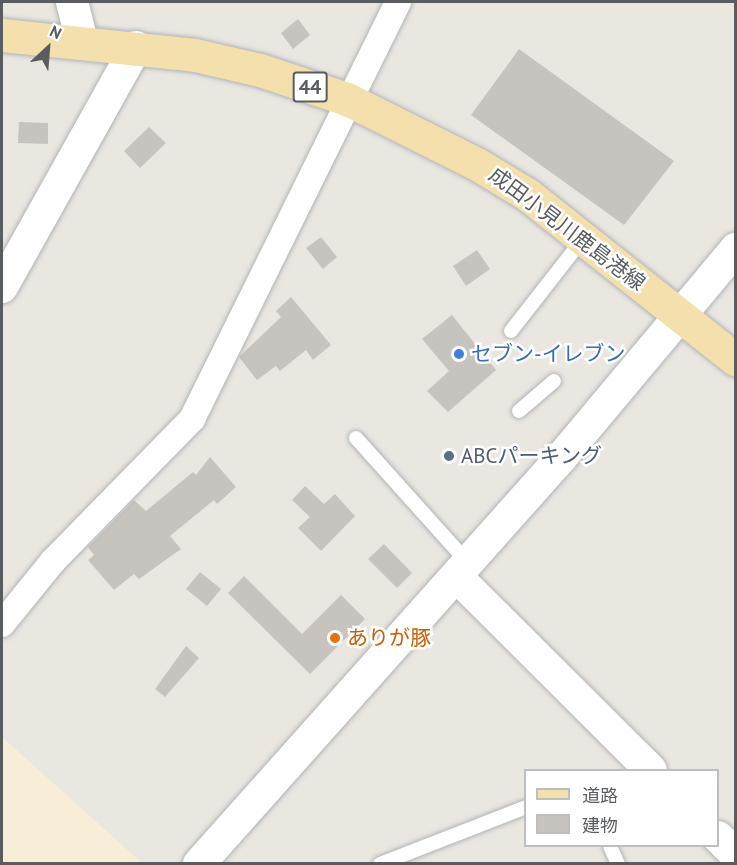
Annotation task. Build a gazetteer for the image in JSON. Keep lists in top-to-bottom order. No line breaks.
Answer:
{"streets":{"main road":["44","成田小見川鹿島港線"]},"places":["セブン-イレブン","ABCパーキング","ありが豚"],"legend":["道路","建物"],"north":"top right"}
